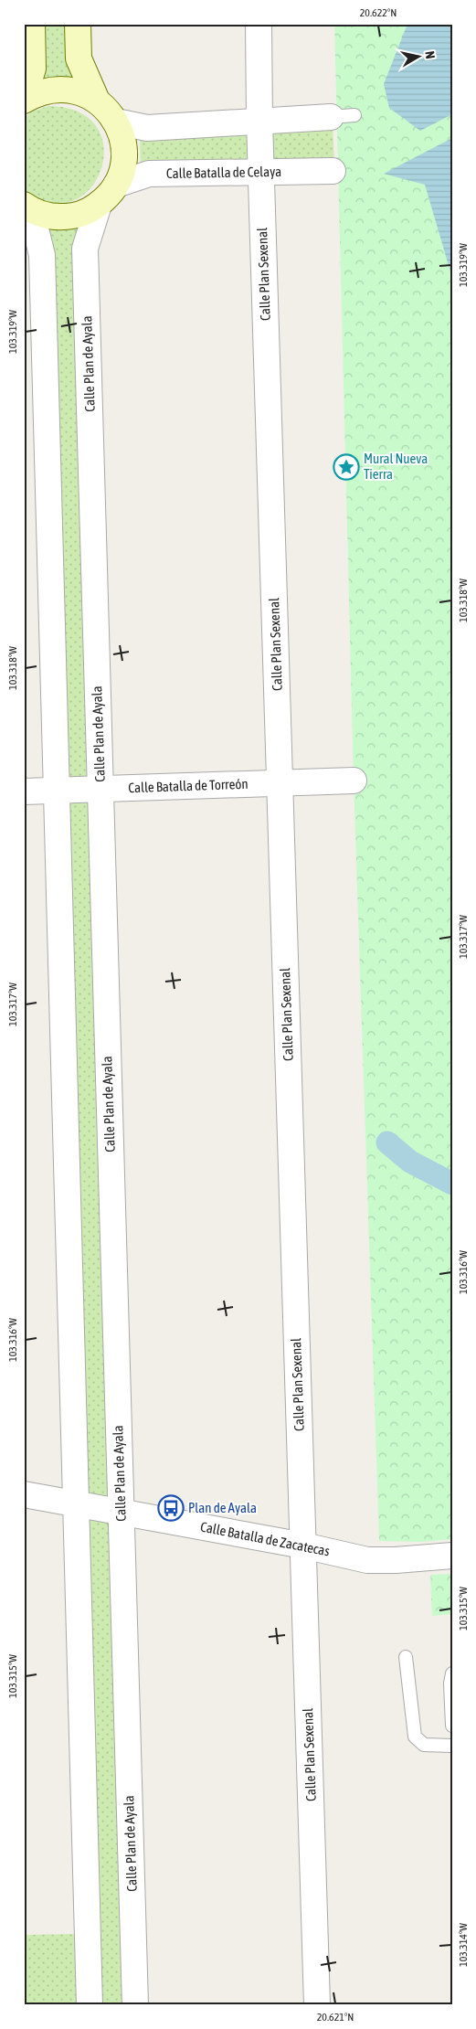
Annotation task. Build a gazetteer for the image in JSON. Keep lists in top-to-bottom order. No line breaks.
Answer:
{"streets":{"street":["Calle Batalla de Celaya","Calle Plan Sexenal","Calle Plan de Ayala","Calle Batalla de Torreón","Calle Batalla de Zacatecas"]},"crossings":[["Calle Batalla de Celaya","Calle Plan Sexenal"],["Calle Plan Sexenal","Calle Batalla de Torreón"],["Calle Plan Sexenal","Calle Batalla de Zacatecas"],["Calle Plan de Ayala","Calle Batalla de Torreón"],["Calle Plan de Ayala","Calle Batalla de Zacatecas"]],"places":{"place":["Mural Nueva Tierra"],"bus stop":["Plan de Ayala"]},"north":"right","coordinates":["20.622°N","103.319°W","103.318°W","103.317°W","103.316°W","103.315°W","103.314°W","20.621°N"]}
